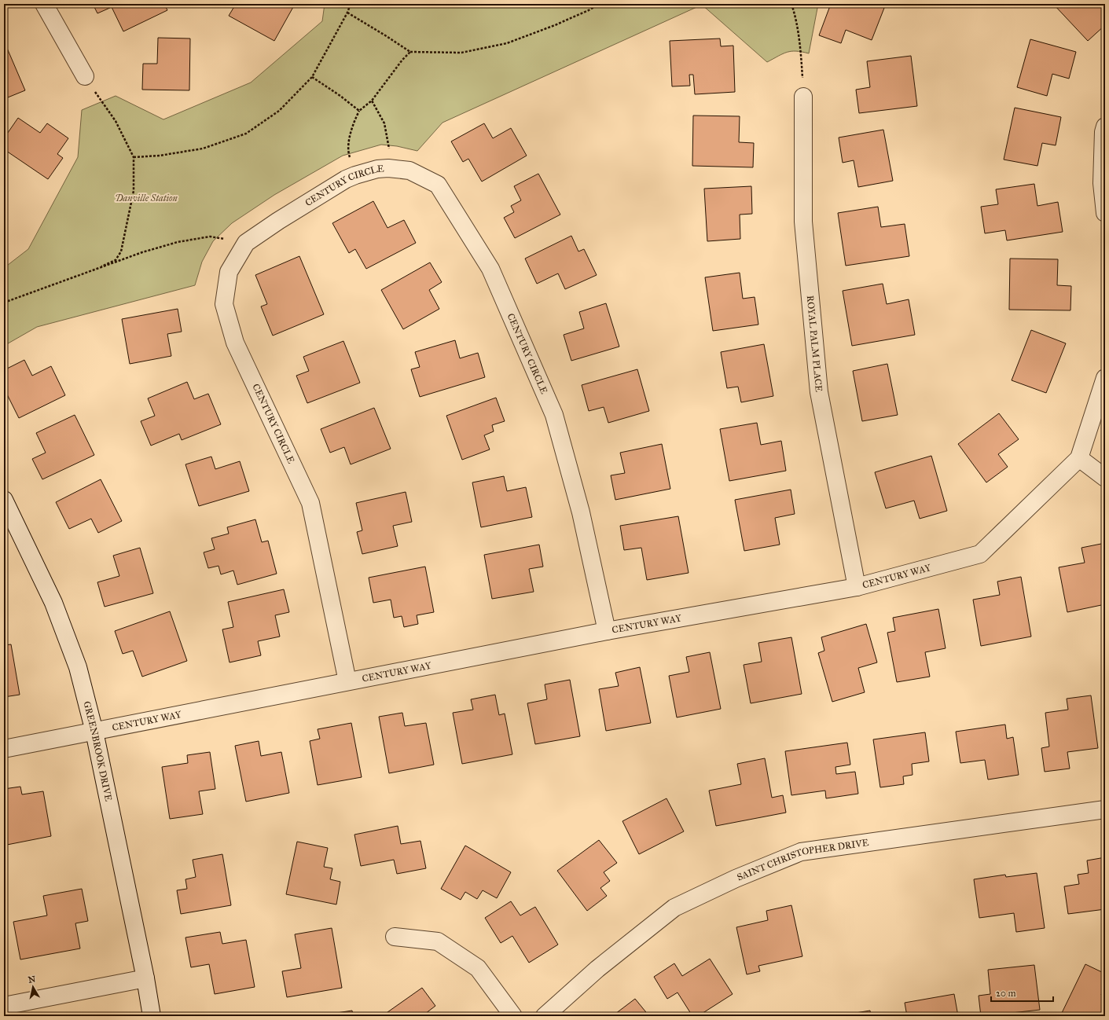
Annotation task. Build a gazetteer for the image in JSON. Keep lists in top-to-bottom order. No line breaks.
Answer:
{"streets":{"street":["CENTURY CIRCLE","ROYAL PALM PLACE","CENTURY WAY","GREENBROOK DRIVE","SAINT CHRISTOPHER DRIVE"]},"crossings":[["CENTURY CIRCLE","CENTURY WAY"],["ROYAL PALM PLACE","CENTURY WAY"],["CENTURY WAY","GREENBROOK DRIVE"]],"parks":["Danville Station"],"scale_bar":"20 m","north":"top"}
